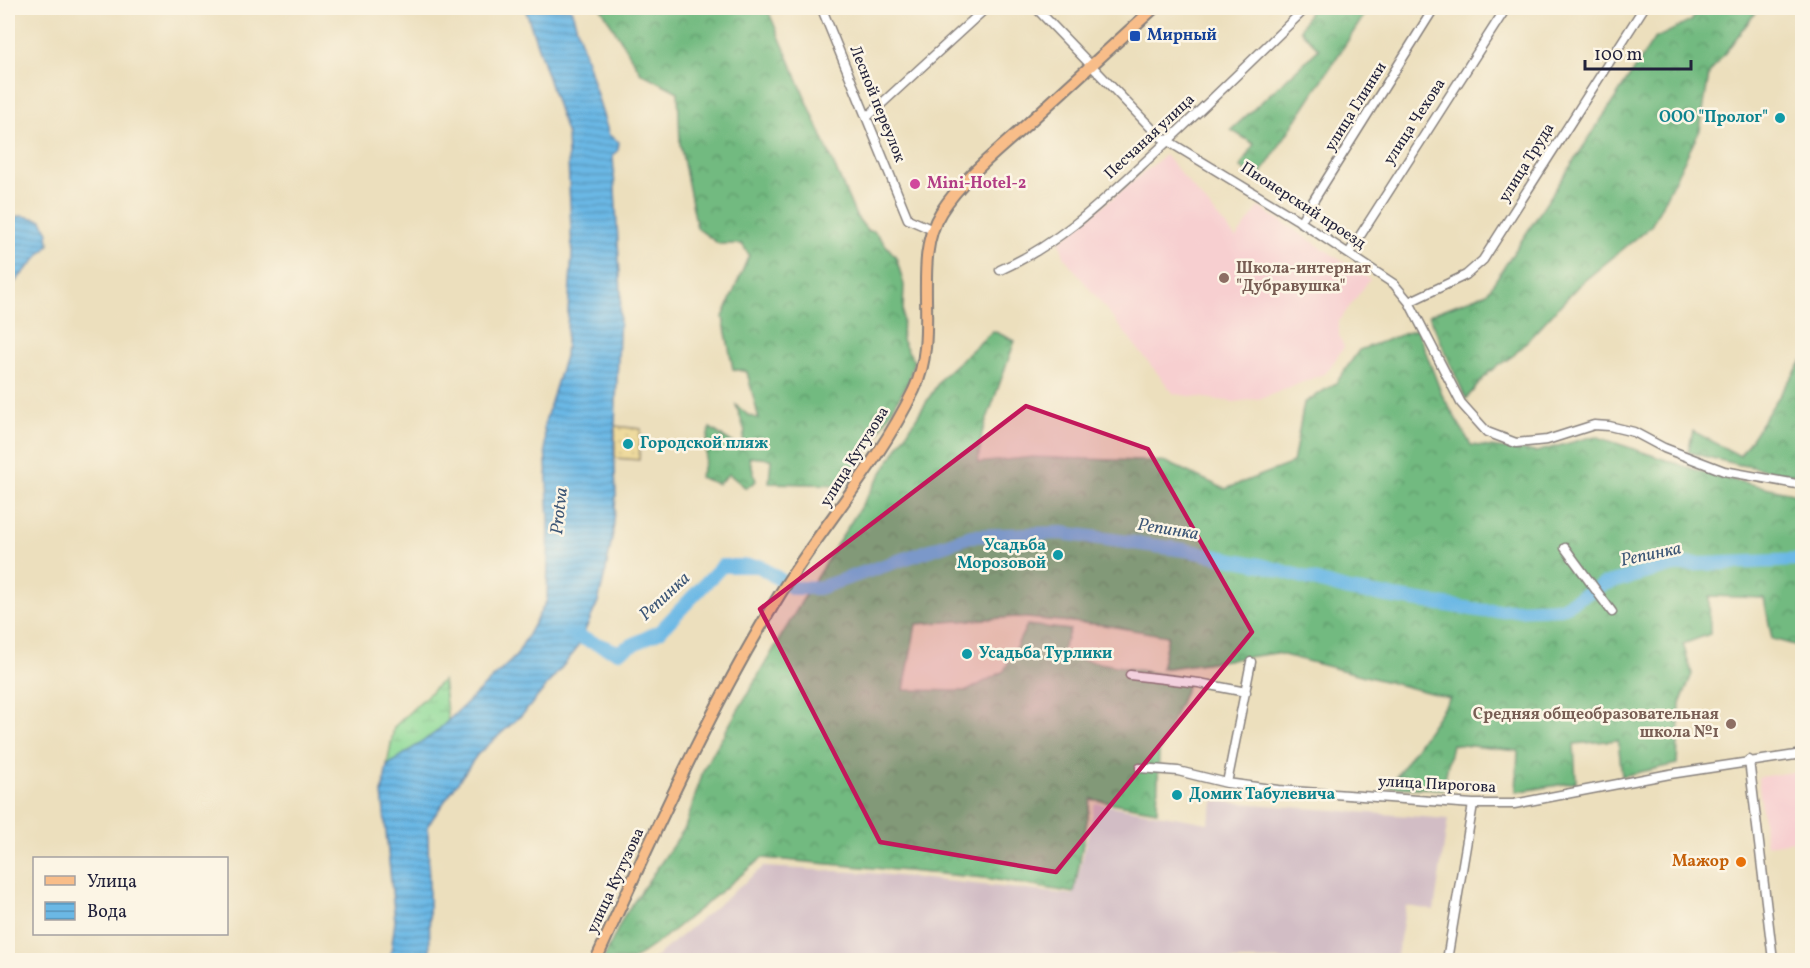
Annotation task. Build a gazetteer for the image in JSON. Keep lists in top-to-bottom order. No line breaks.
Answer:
{"streets":{"main road":["улица Кутузова"],"street":["Лесной переулок","улица Глинки","улица Чехова","Песчаная улица","улица Труда","Пионерский проезд","улица Пирогова"]},"crossings":[["Лесной переулок","улица Кутузова"],["улица Глинки","Пионерский проезд"],["улица Чехова","Пионерский проезд"],["Песчаная улица","Пионерский проезд"],["улица Труда","Пионерский проезд"],["Пионерский проезд","улица Кутузова"]],"water":["Protva","Репинка"],"places":{"transit":["Мирный"],"other":["ООО \"Пролог\"","Mini-Hotel-2","Школа-интернат \"Дубравушка\"","Городской пляж","Усадьба Морозовой","Усадьба Турлики","Средняя общеобразовательная школа №1","Домик Табулевича","Мажор"]},"legend":["Улица","Вода"],"scale_bar":"100 m"}
